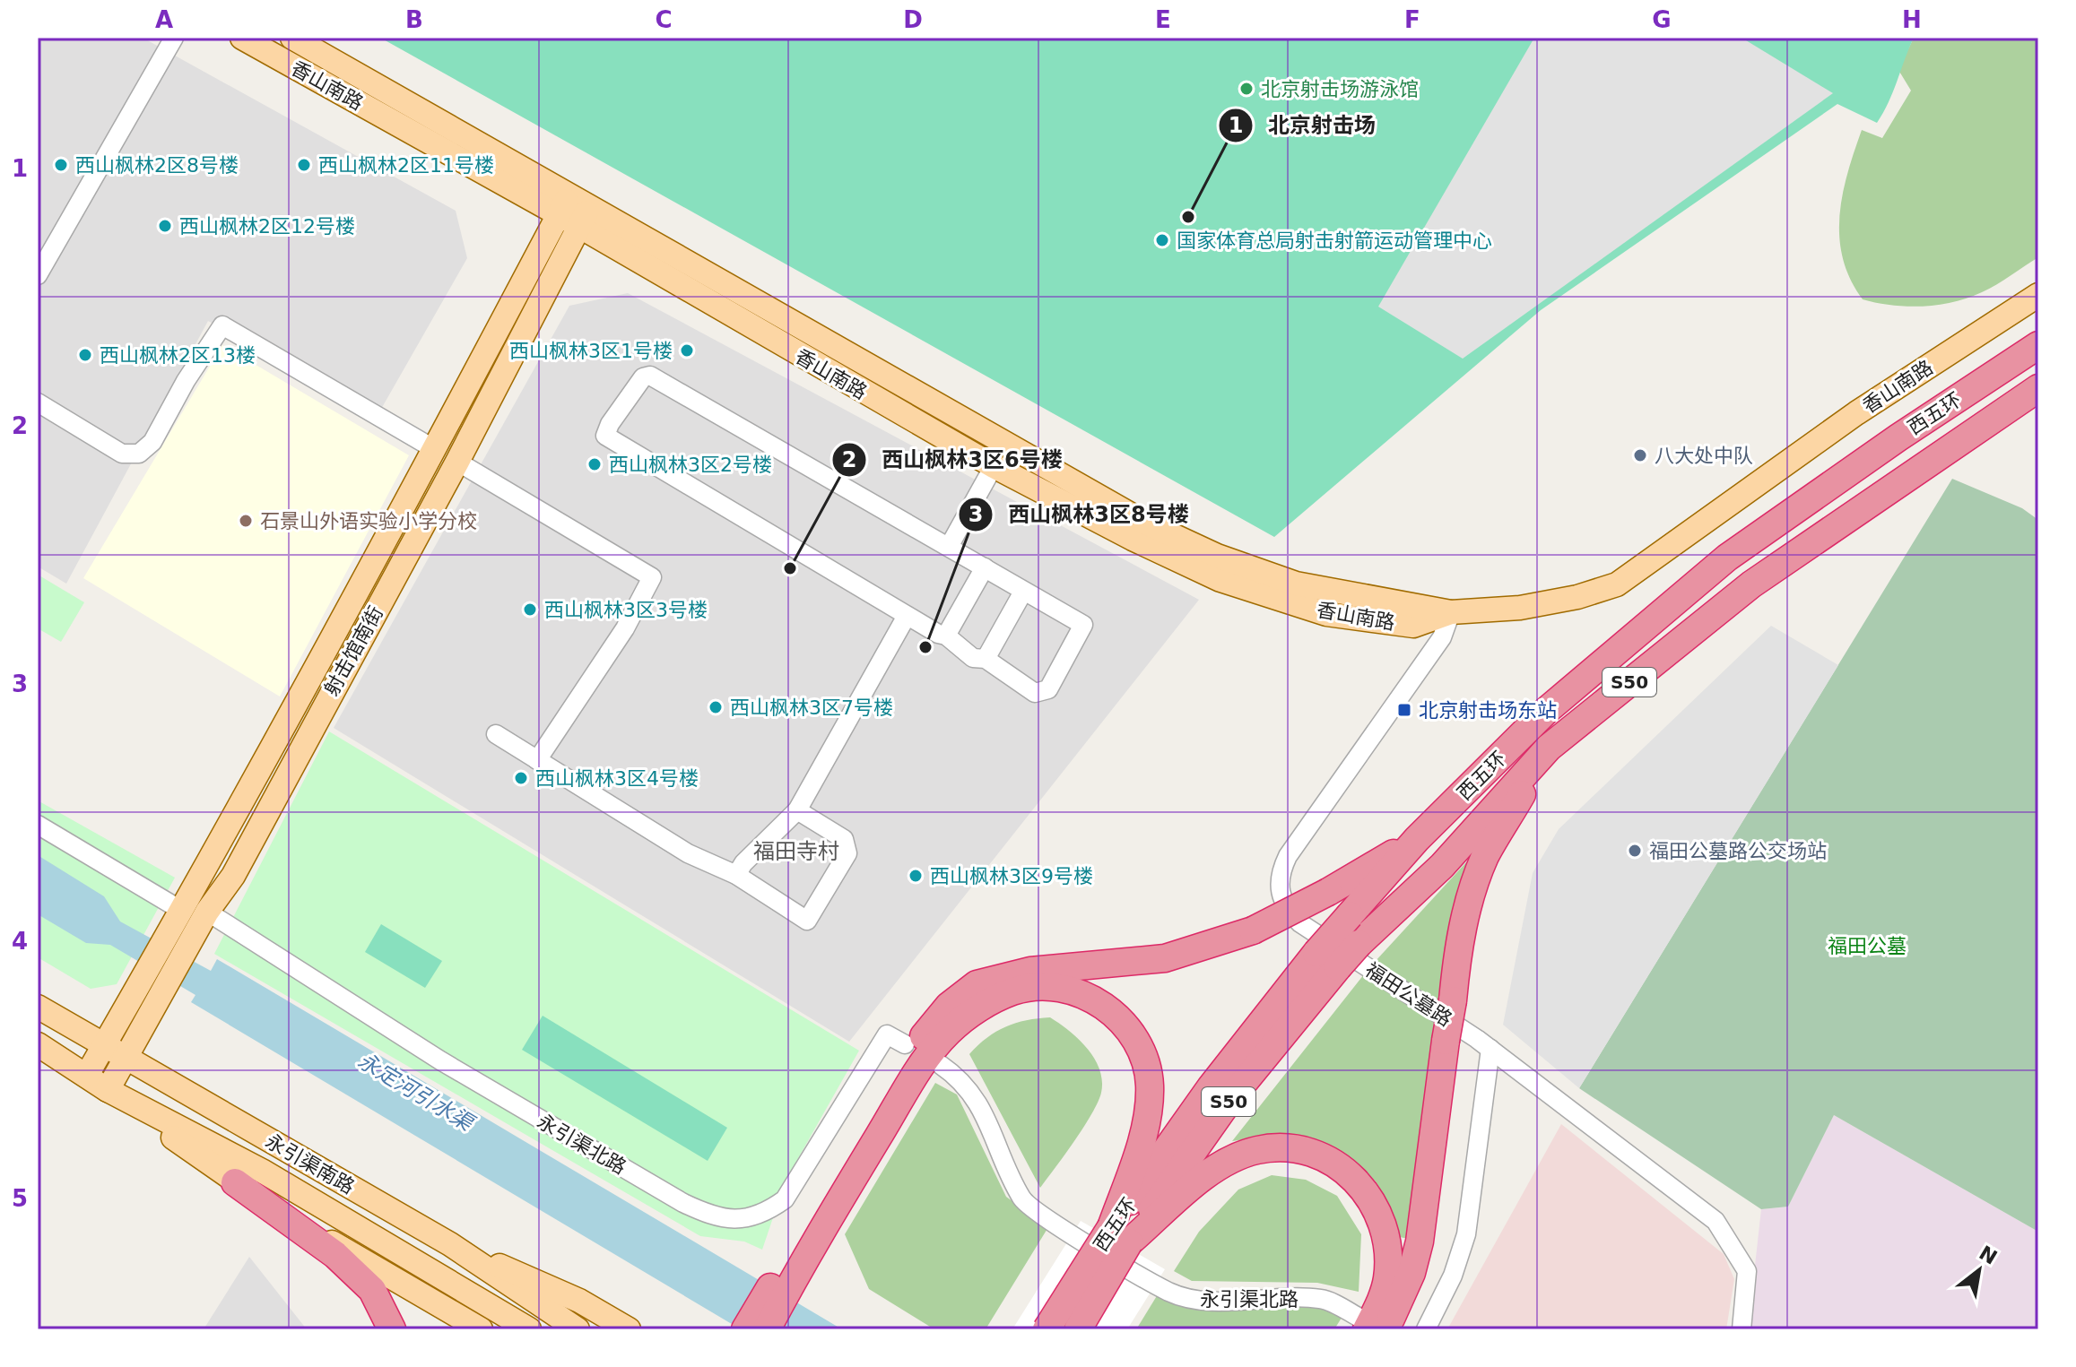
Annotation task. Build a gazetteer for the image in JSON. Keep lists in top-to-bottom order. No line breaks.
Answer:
{"streets":{"highway":["西五环","S50"],"main road":["香山南路","射击馆南街","永引渠南路"],"street":["福田公墓路","永引渠北路"]},"crossings":[["香山南路","射击馆南街"],["香山南路","福田公墓路"],["射击馆南街","永引渠北路"],["射击馆南街","永引渠南路"]],"districts":["福田寺村"],"water":["永定河引水渠"],"parks":["福田公墓"],"places":{"other":["北京射击场游泳馆","西山枫林2区8号楼","西山枫林2区11号楼","北京射击场","西山枫林2区12号楼","国家体育总局射击射箭运动管理中心","西山枫林3区1号楼","西山枫林2区13楼","八大处中队","西山枫林3区2号楼","石景山外语实验小学分校","西山枫林3区6号楼","西山枫林3区3号楼","西山枫林3区8号楼","西山枫林3区7号楼","西山枫林3区4号楼","福田公墓路公交场站","西山枫林3区9号楼"],"transit":["北京射击场东站"]},"north":"top right","grid":{"columns":["A","B","C","D","E","F","G","H"],"rows":["1","2","3","4","5"]}}
